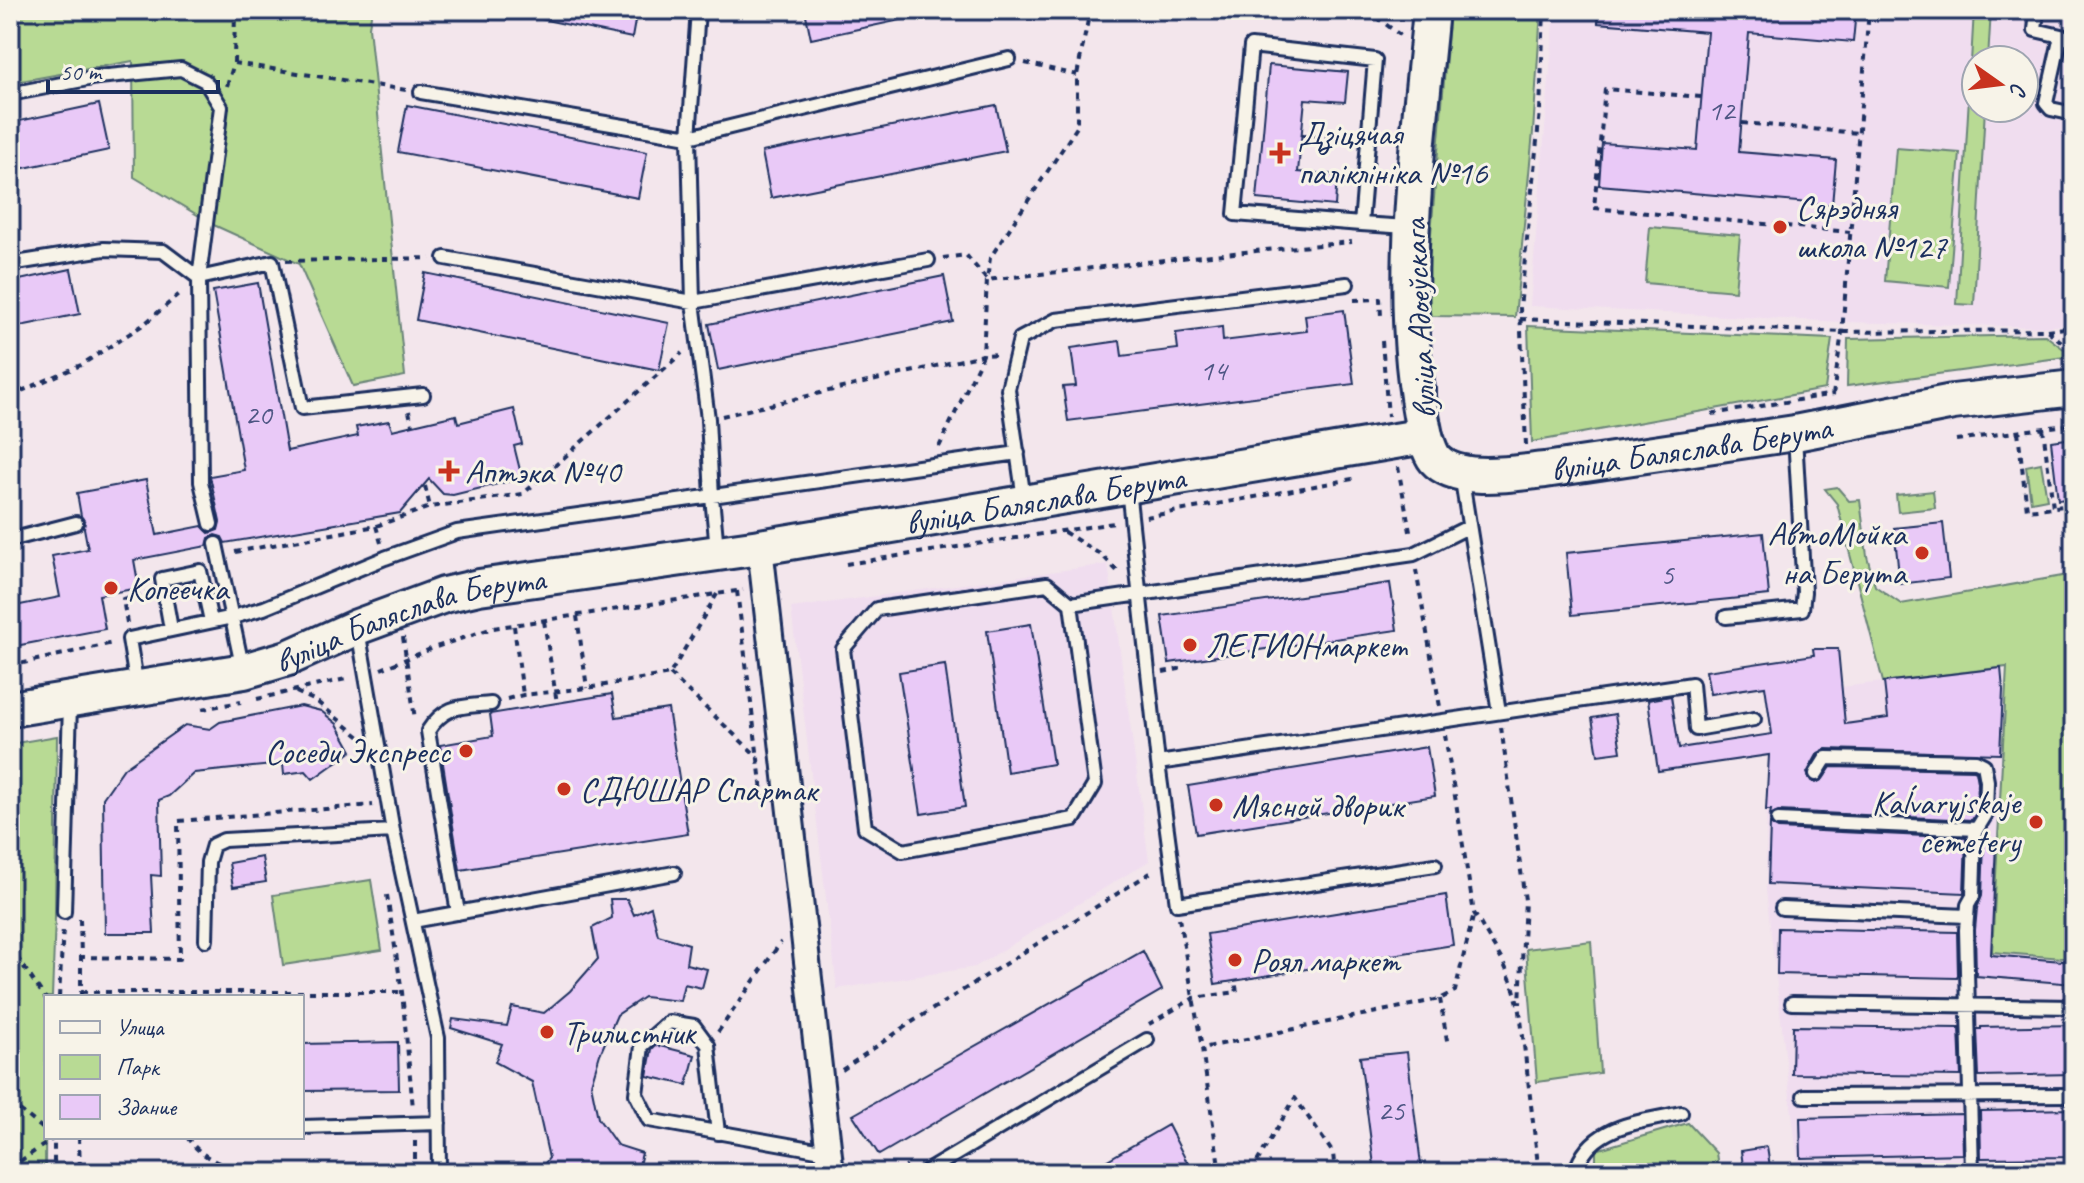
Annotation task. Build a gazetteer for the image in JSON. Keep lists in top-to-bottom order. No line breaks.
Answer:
{"streets":{"street":["вуліца Адоеўскага","вуліца Баляслава Берута"]},"crossings":[["вуліца Адоеўскага","вуліца Баляслава Берута"]],"places":{"health":["Дзіцячая паліклініка №16","Аптэка №40"],"other":["Сярэдняя школа №127","АвтоМойка на Берута","Копеечка","ЛЕГИОНмаркет","Соседи Экспресс","СДЮШАР Спартак","Мясной дворик","Kaĺvaryjskaje cemetery","Роял маркет","Трилистник"]},"house_numbers":["12","14","20","5","25"],"legend":["Улица","Парк","Здание"],"scale_bar":"50 m","north":"right"}
